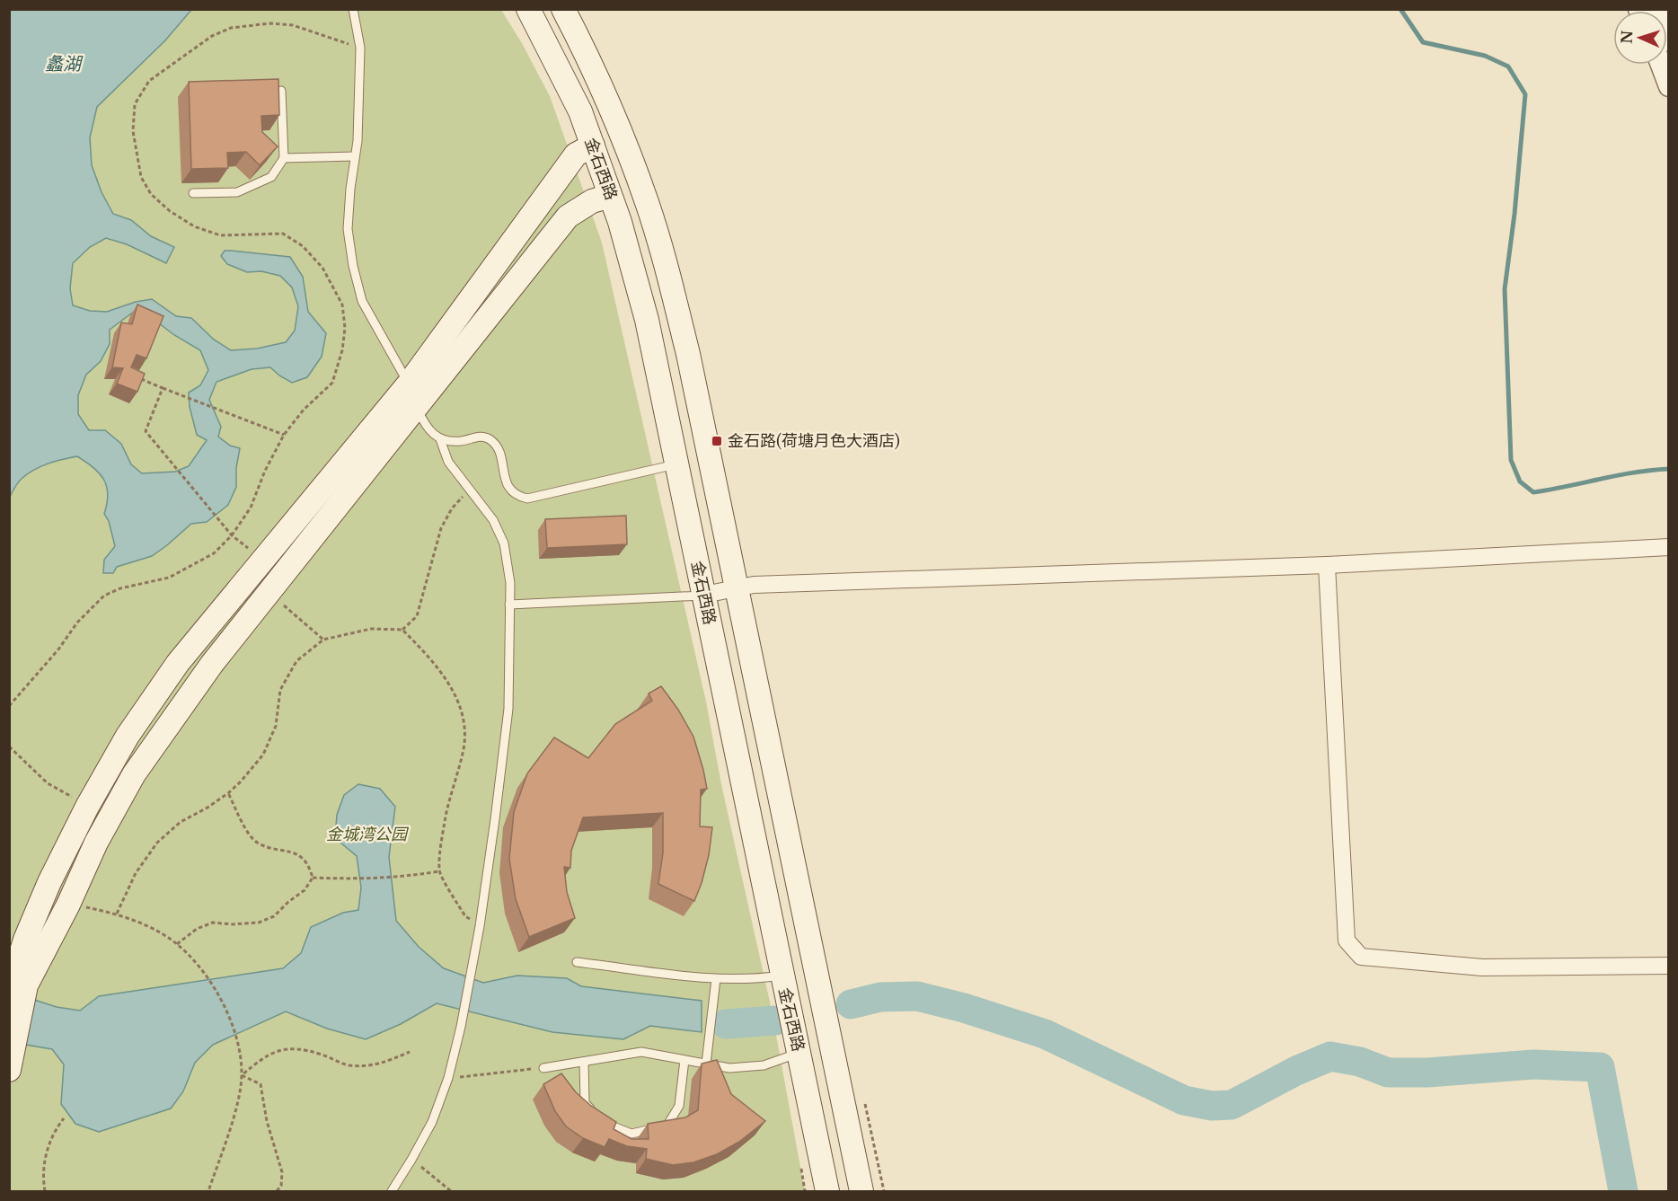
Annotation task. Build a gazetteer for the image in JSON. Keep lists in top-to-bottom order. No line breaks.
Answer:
{"streets":{"main road":["金石西路"]},"water":["蠡湖"],"parks":["金城湾公园"],"places":{"transit":["金石路(荷塘月色大酒店)"]},"north":"left"}
